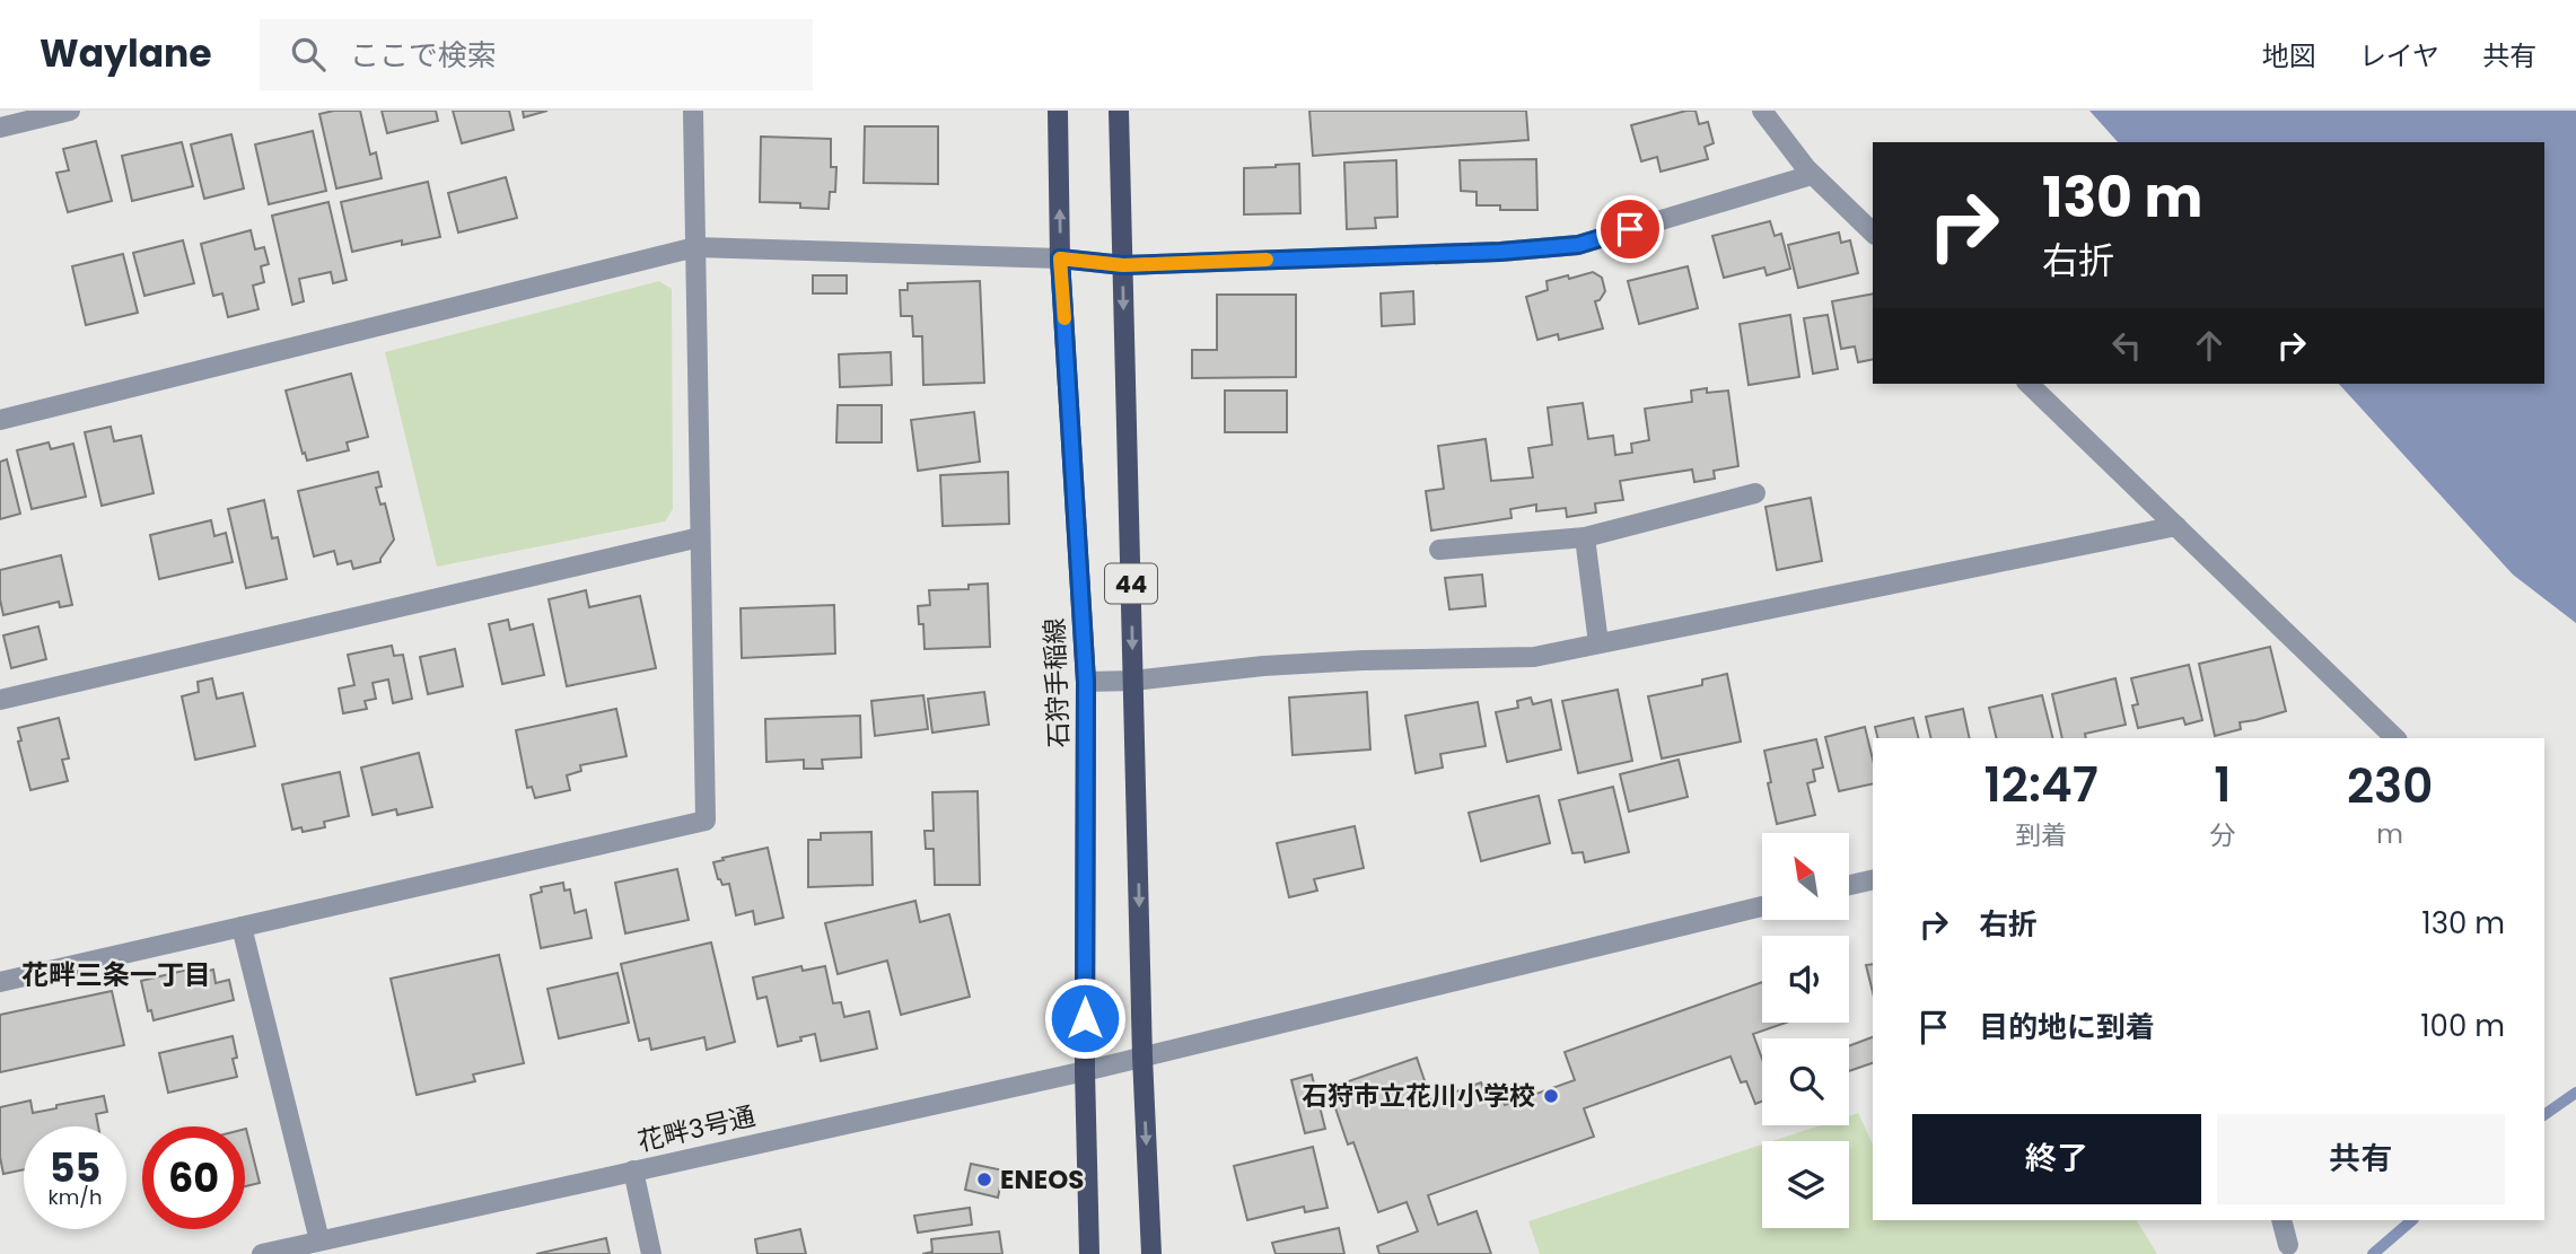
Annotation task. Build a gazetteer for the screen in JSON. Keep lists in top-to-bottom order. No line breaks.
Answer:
{"streets":{"main road":["44","石狩手稲線"],"street":["花畔3号通"]},"crossings":[["44","花畔3号通"],["石狩手稲線","花畔3号通"]],"districts":["花畔三条一丁目"],"places":["石狩市立花川小学校","ENEOS"],"north":"top left","page":{"header":"Waylane","search":"ここで検索","nav":["地図","レイヤ","共有"],"turn":["130 m","右折"],"eta":["12:47","到着","1","分","230","m"],"list":[{"name":"右折","value":"130 m"},{"name":"目的地に到着","value":"100 m"}],"buttons":["終了","共有"],"speed":"55 km/h","limit":"60"}}
